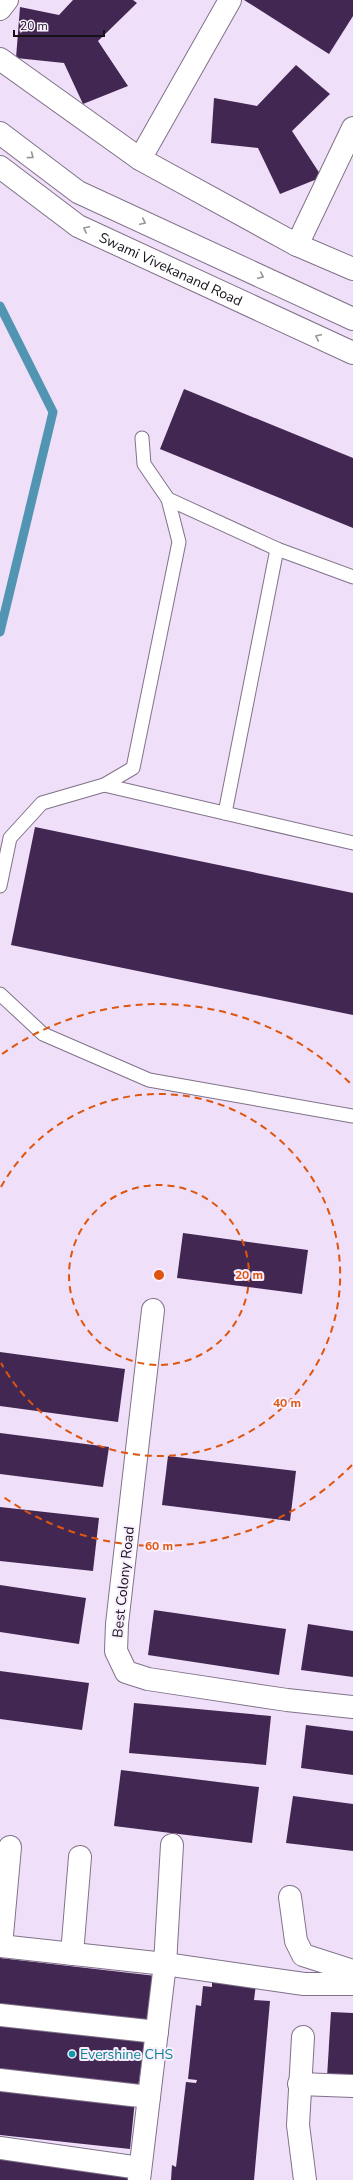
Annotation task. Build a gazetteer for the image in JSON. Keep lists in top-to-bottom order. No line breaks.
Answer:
{"streets":{"street":["Swami Vivekanand Road","Best Colony Road"]},"places":["Evershine CHS"],"scale_bar":"20 m","rings":["20 m","40 m","60 m"]}
